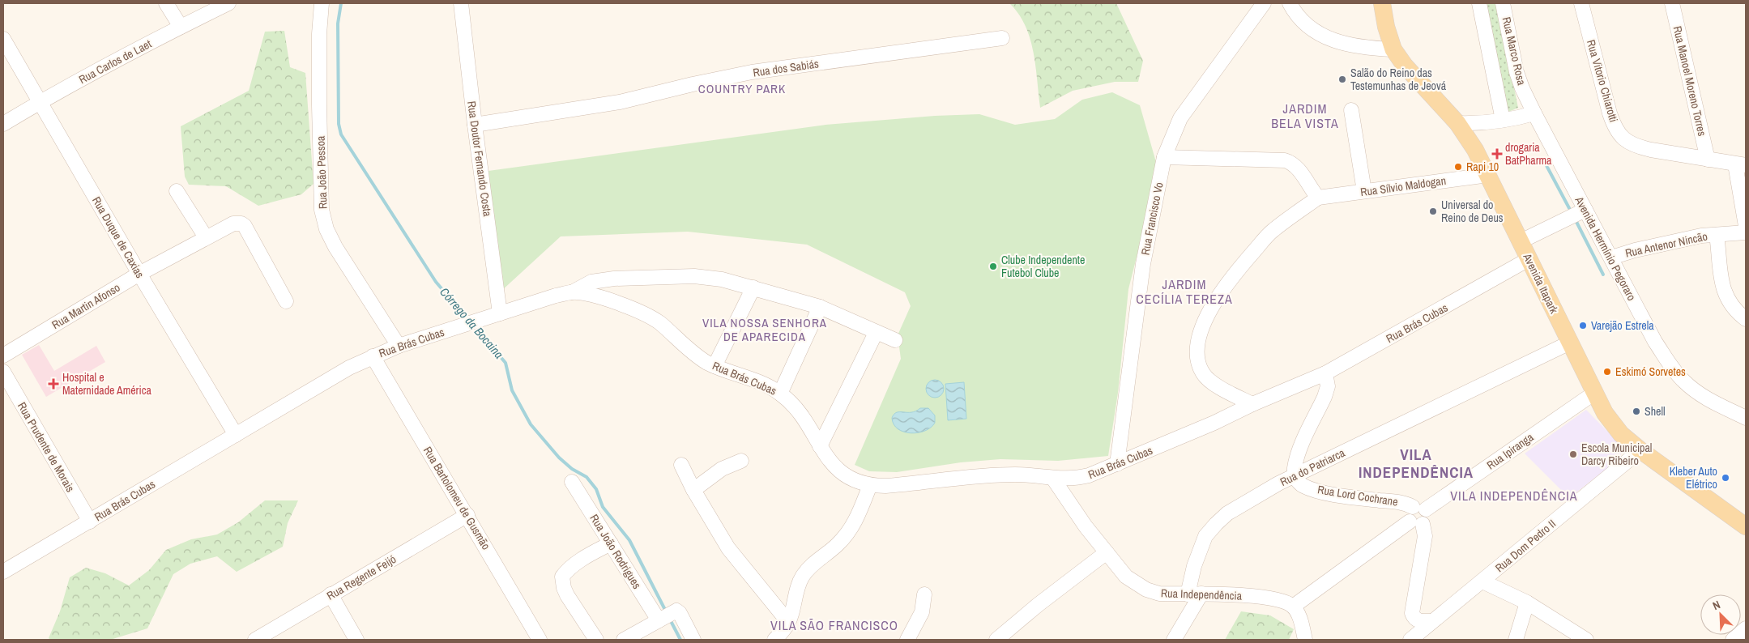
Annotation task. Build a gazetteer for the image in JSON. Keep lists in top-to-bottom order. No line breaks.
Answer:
{"streets":{"main road":["Avenida Itapark"],"street":["Rua Marco Rosa","Rua Carlos de Laet","Rua dos Sabiás","Rua Vitorio Chiarotti","Rua Manoel Moreno Torres","Rua Doutor Fernando Costa","Rua João Pessoa","Rua Sílvio Maldogan","Rua Francisco Vo","Rua Duque de Caxias","Rua Antenor Nincão","Avenida Hermínio Pegoraro","Rua Martin Afonso","Rua Brás Cubas","Rua Prudente de Morais","Rua Ipiranga","Rua do Patriarca","Rua Lord Cochrane","Rua Bartolomeu de Gusmão","Rua Dom Pedro II","Rua João Rodrigues","Rua Regente Feijó","Rua Independência"]},"crossings":[["Rua Marco Rosa","Avenida Hermínio Pegoraro"],["Rua Carlos de Laet","Rua Duque de Caxias"],["Rua dos Sabiás","Rua Doutor Fernando Costa"],["Rua Vitorio Chiarotti","Rua Manoel Moreno Torres"],["Rua Doutor Fernando Costa","Rua Brás Cubas"],["Rua João Pessoa","Rua Brás Cubas"],["Rua Sílvio Maldogan","Avenida Itapark"],["Rua Francisco Vo","Rua Brás Cubas"],["Rua Duque de Caxias","Rua Martin Afonso"],["Rua Duque de Caxias","Rua Brás Cubas"],["Rua Antenor Nincão","Avenida Hermínio Pegoraro"],["Avenida Itapark","Rua Brás Cubas"],["Avenida Itapark","Rua Ipiranga"],["Avenida Itapark","Rua do Patriarca"],["Avenida Itapark","Rua Dom Pedro II"],["Rua Brás Cubas","Rua Prudente de Morais"],["Rua Brás Cubas","Rua Bartolomeu de Gusmão"],["Rua Brás Cubas","Rua Independência"],["Rua Ipiranga","Rua Lord Cochrane"],["Rua do Patriarca","Rua Lord Cochrane"],["Rua do Patriarca","Rua Independência"],["Rua Bartolomeu de Gusmão","Rua Regente Feijó"]],"districts":["COUNTRY PARK","JARDIM BELA VISTA","JARDIM CECÍLIA TEREZA","VILA NOSSA SENHORA DE APARECIDA","VILA INDEPENDÊNCIA","VILA INDEPENDÊNCIA","VILA SÃO FRANCISCO"],"water":["Córrego da Bocaina"],"places":{"other":["Salão do Reino das Testemunhas de Jeová","Rapi 10","Universal do Reino de Deus","Clube Independente Futebol Clube","Varejão Estrela","Eskimó Sorvetes","Shell","Escola Municipal Darcy Ribeiro","Kleber Auto Elétrico"],"health":["drogaria BatPharma","Hospital e Maternidade América"]},"north":"top left"}
